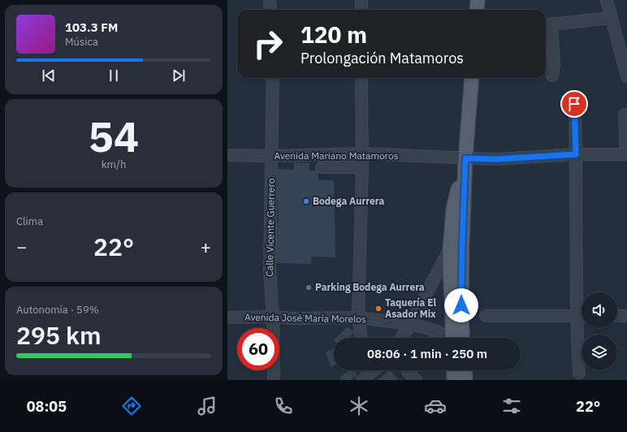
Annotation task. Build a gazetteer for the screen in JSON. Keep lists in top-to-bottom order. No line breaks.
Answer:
{"streets":{"street":["Avenida Mariano Matamoros","Calle Vicente Guerrero","Avenida José María Morelos"]},"crossings":[["Avenida Mariano Matamoros","Calle Vicente Guerrero"],["Calle Vicente Guerrero","Avenida José María Morelos"]],"places":["Bodega Aurrera","Parking Bodega Aurrera","Taquería El Asador Mix"],"page":{"turn":["120 m","Prolongación Matamoros"],"song":["103.3 FM","Música"],"tile":[["54","km/h"],"Clima",["Autonomía · 59%","295 km"]],"heat":["−","22°","+"],"limit":"60","trip":"08:06 · 1 min · 250 m","tabs":["08:05","22°"]}}
